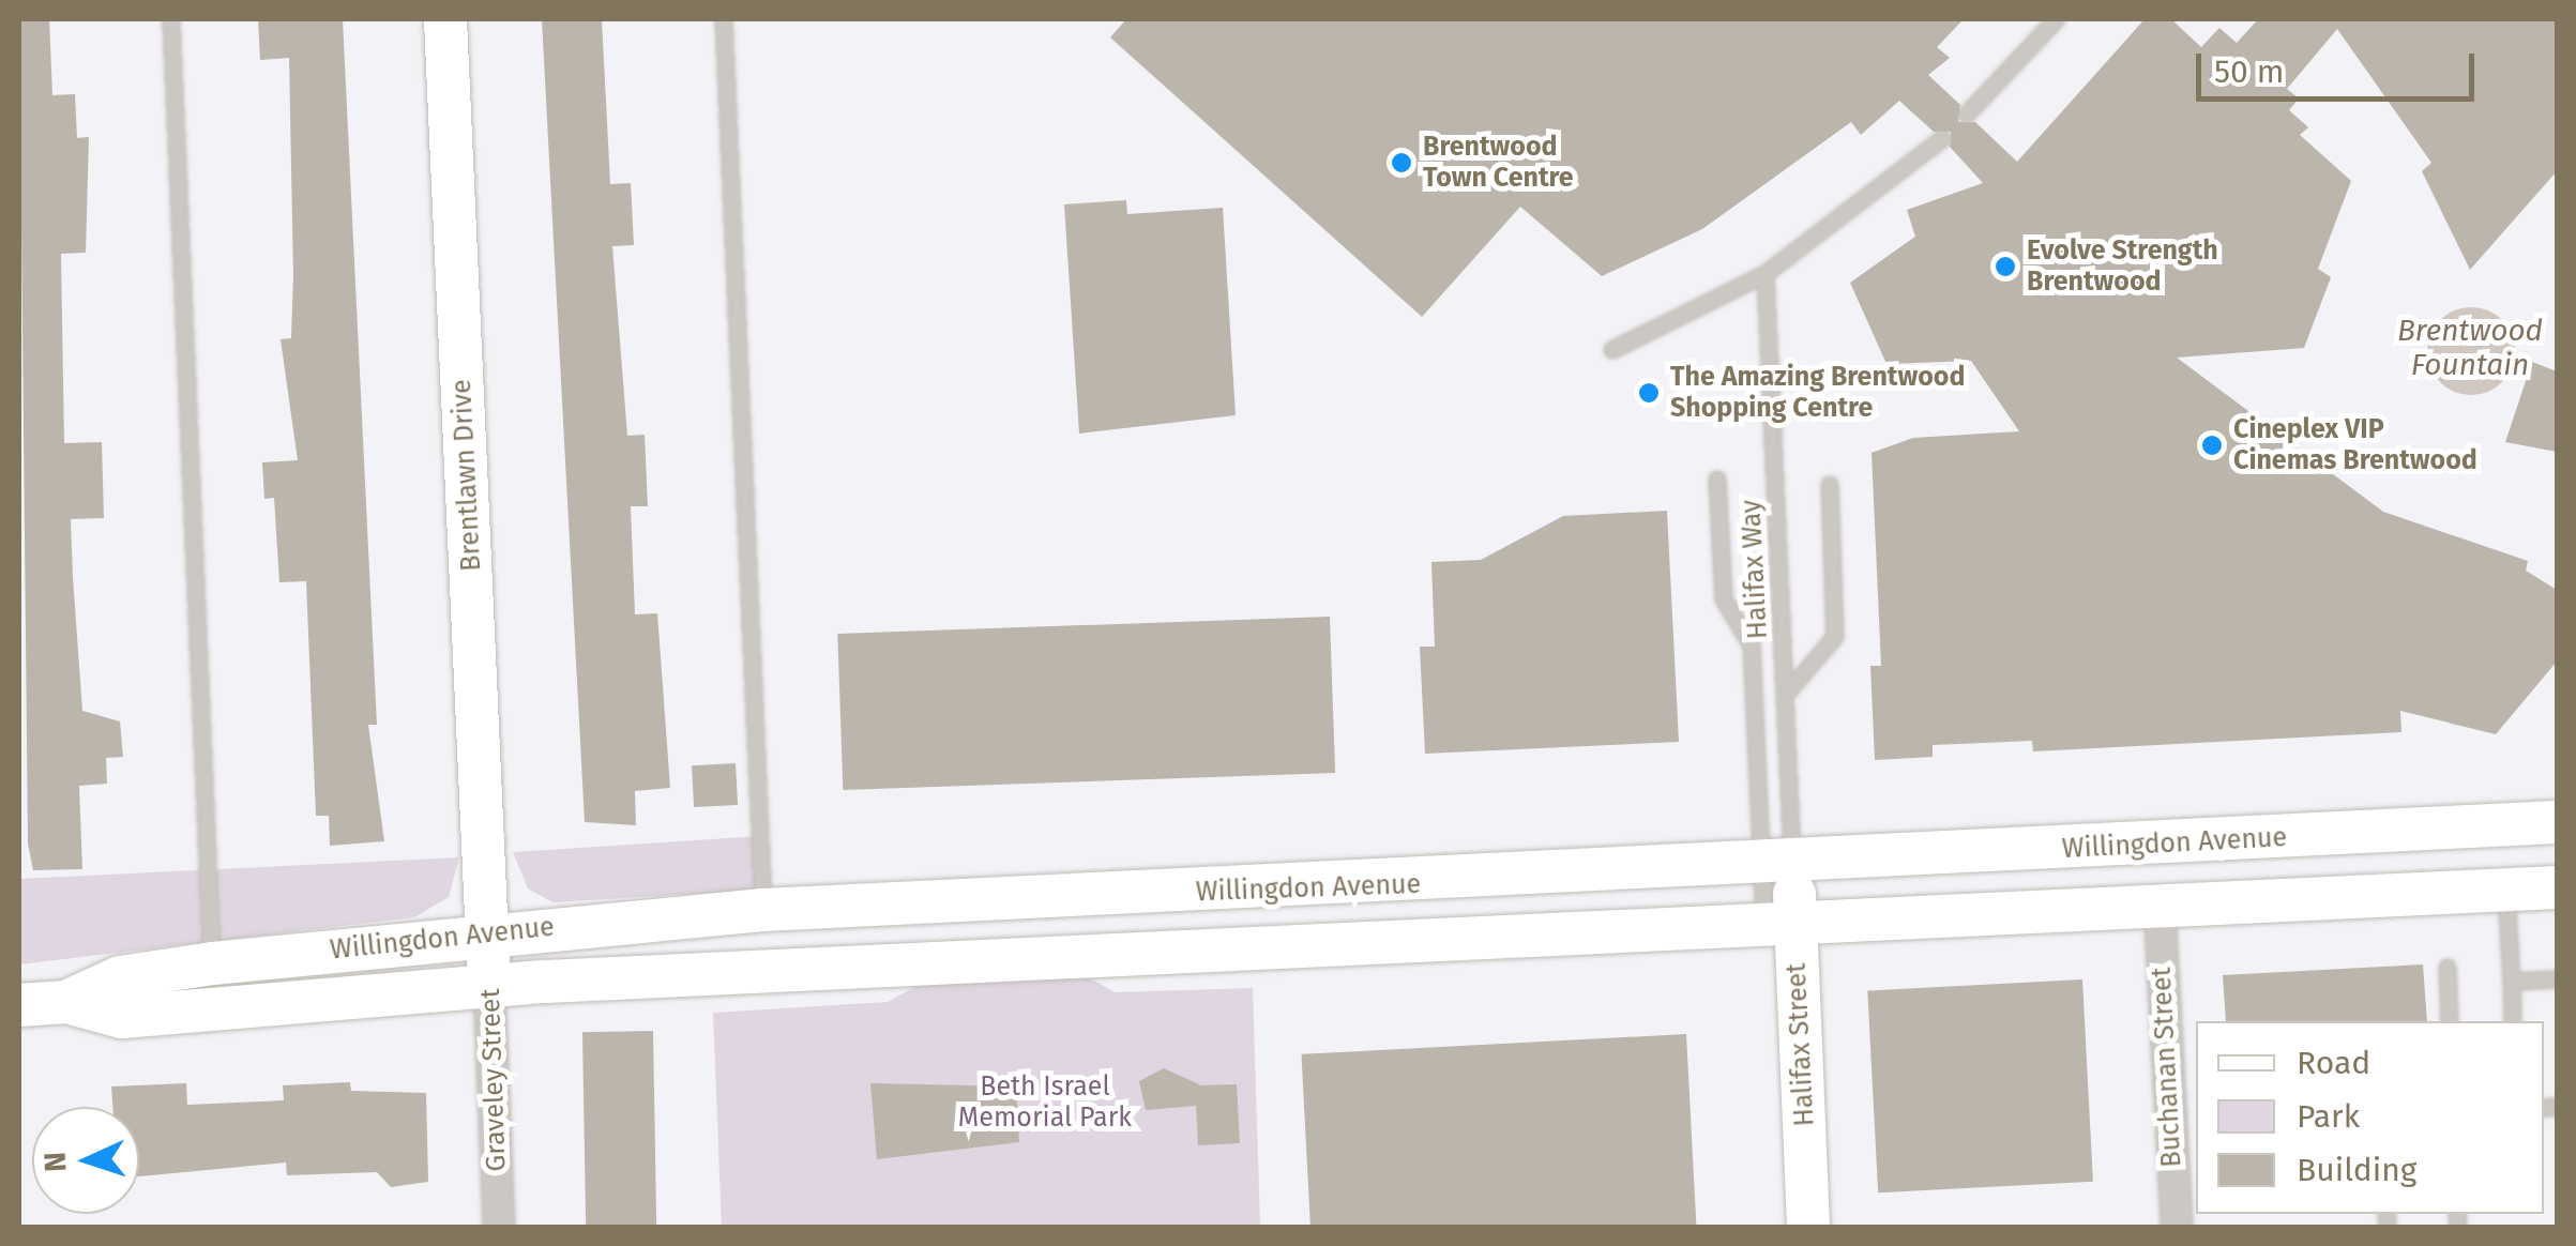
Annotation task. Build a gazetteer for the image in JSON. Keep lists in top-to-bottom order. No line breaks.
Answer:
{"streets":{"main road":["Brentlawn Drive","Willingdon Avenue","Halifax Street","Graveley Street"],"street":["Buchanan Street"],"lane":["Halifax Way"]},"crossings":[["Brentlawn Drive","Willingdon Avenue"],["Brentlawn Drive","Graveley Street"],["Halifax Way","Willingdon Avenue"],["Halifax Way","Halifax Street"],["Willingdon Avenue","Halifax Street"],["Willingdon Avenue","Buchanan Street"],["Willingdon Avenue","Graveley Street"]],"water":["Brentwood Fountain"],"parks":["Beth Israel Memorial Park"],"places":["Brentwood Town Centre","Evolve Strength Brentwood","The Amazing Brentwood Shopping Centre","Cineplex VIP Cinemas Brentwood"],"legend":["Road","Park","Building"],"scale_bar":"50 m","north":"left"}
